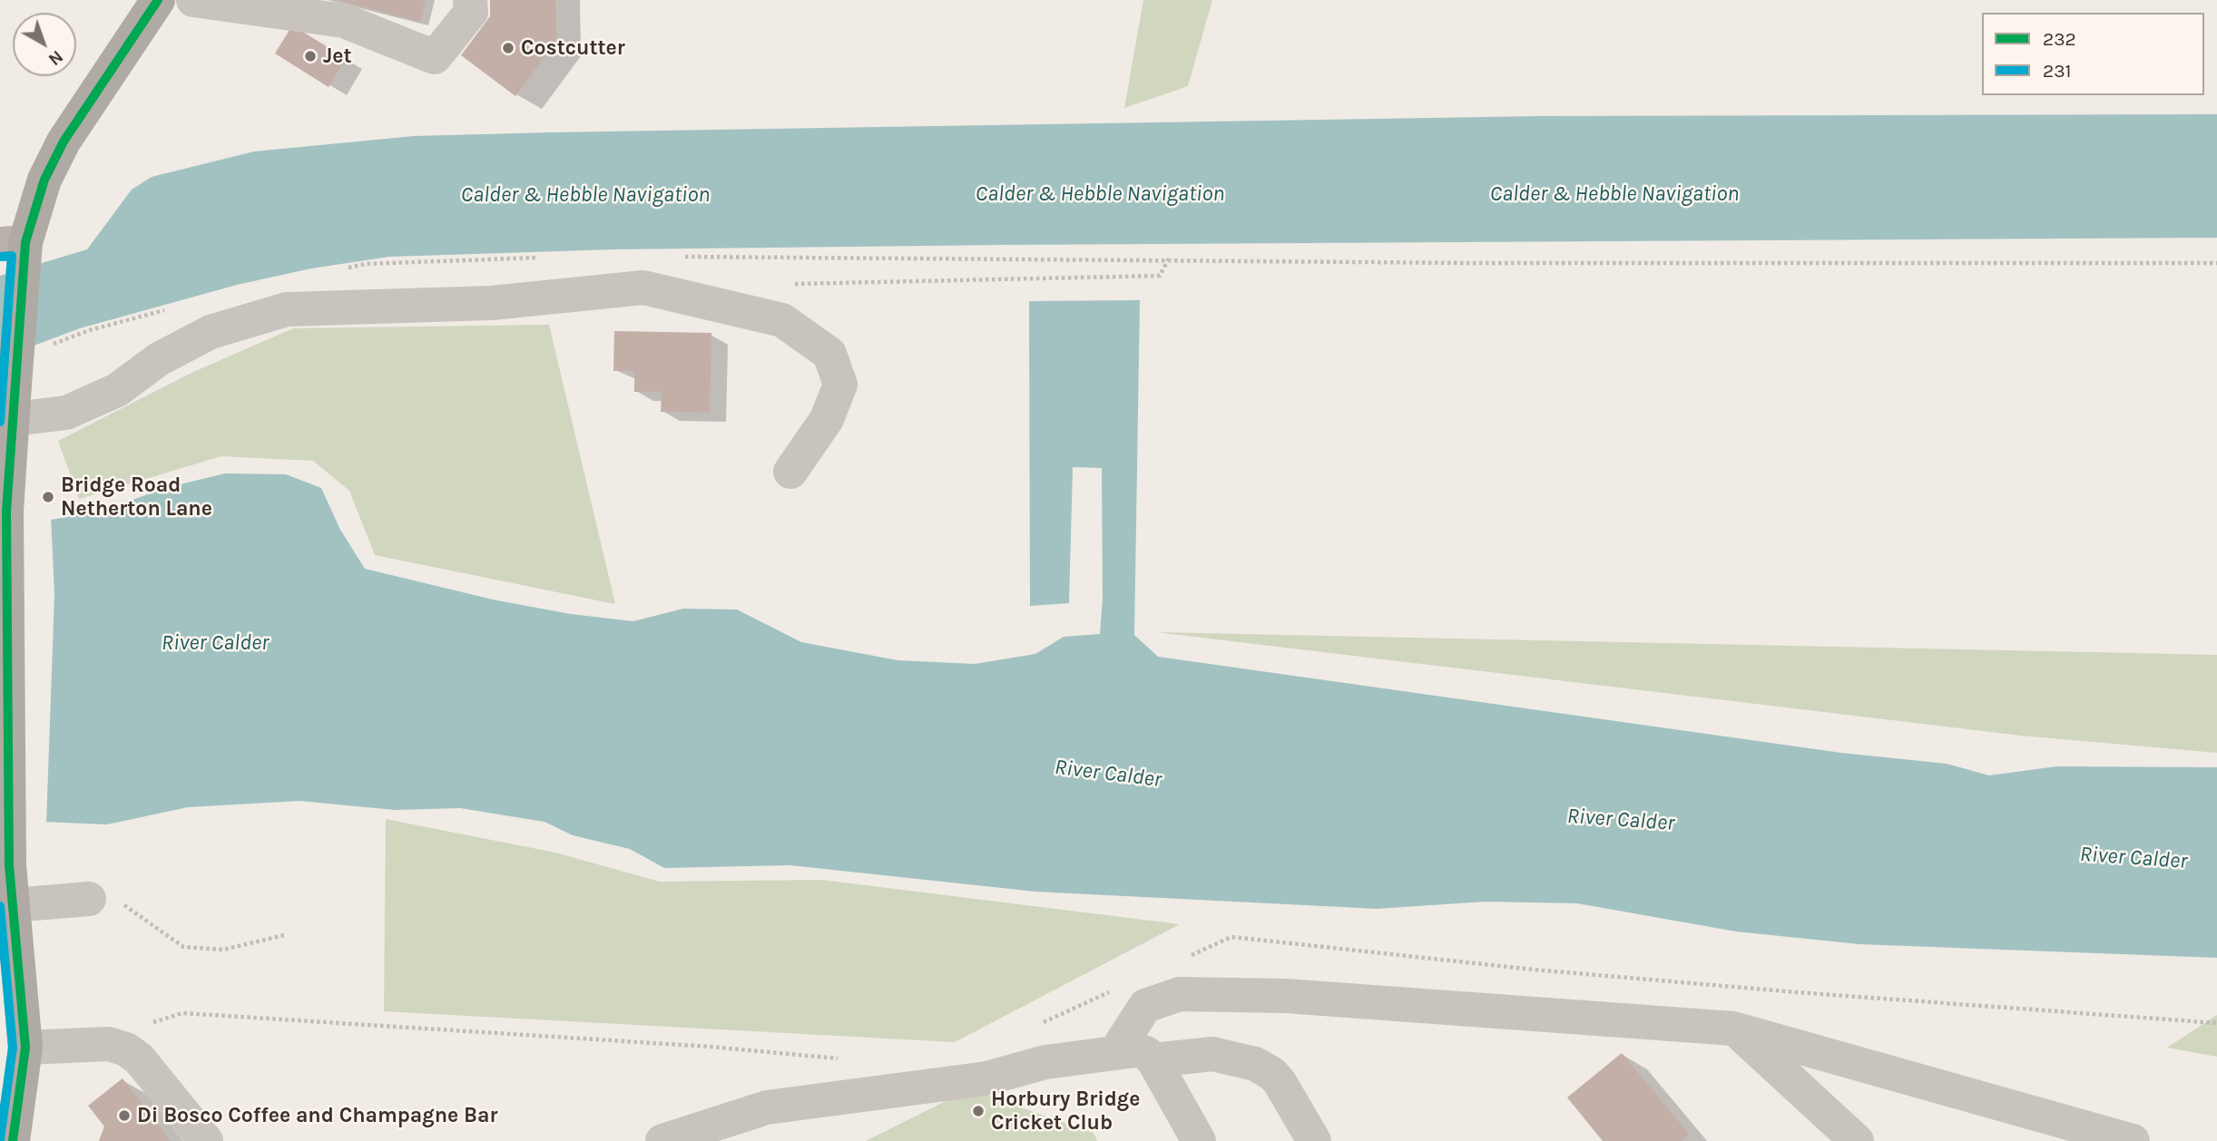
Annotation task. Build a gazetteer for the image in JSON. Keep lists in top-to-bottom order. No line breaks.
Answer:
{"water":["Calder & Hebble Navigation","River Calder"],"places":["Costcutter","Jet","Bridge Road Netherton Lane","Horbury Bridge Cricket Club","Di Bosco Coffee and Champagne Bar"],"lines":["transit line 232","transit line 231"],"legend":["232","231"],"north":"bottom right"}
